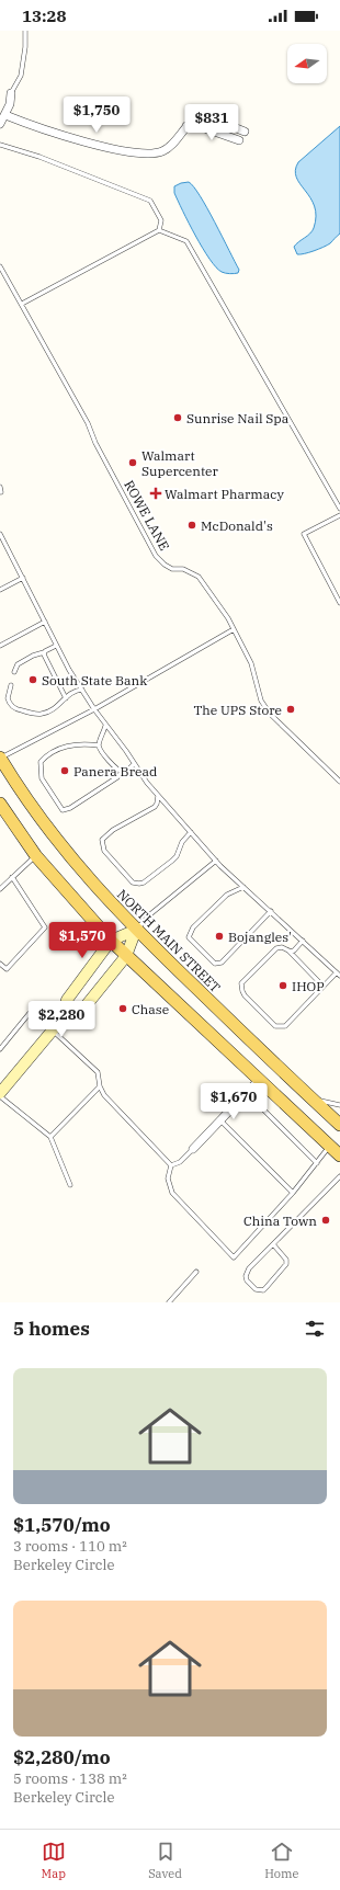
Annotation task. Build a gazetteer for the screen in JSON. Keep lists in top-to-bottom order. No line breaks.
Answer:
{"streets":{"main road":["NORTH MAIN STREET"],"lane":["ROWE LANE"]},"places":{"other":["Sunrise Nail Spa","Walmart Supercenter","McDonald's","South State Bank","The UPS Store","Panera Bread","Bojangles'","IHOP","Chase","China Town"],"health":["Walmart Pharmacy"]},"north":"left","page":{"status":"13:28","price":["$1,750","$831","$1,570","$2,280","$1,670"],"heading":"5 homes","list":[{"name":"$1,570/mo","note":"3 rooms · 110 m² · Berkeley Circle"},{"name":"$2,280/mo","note":"5 rooms · 138 m² · Berkeley Circle"}],"tabs":["Map","Saved","Home"]}}
